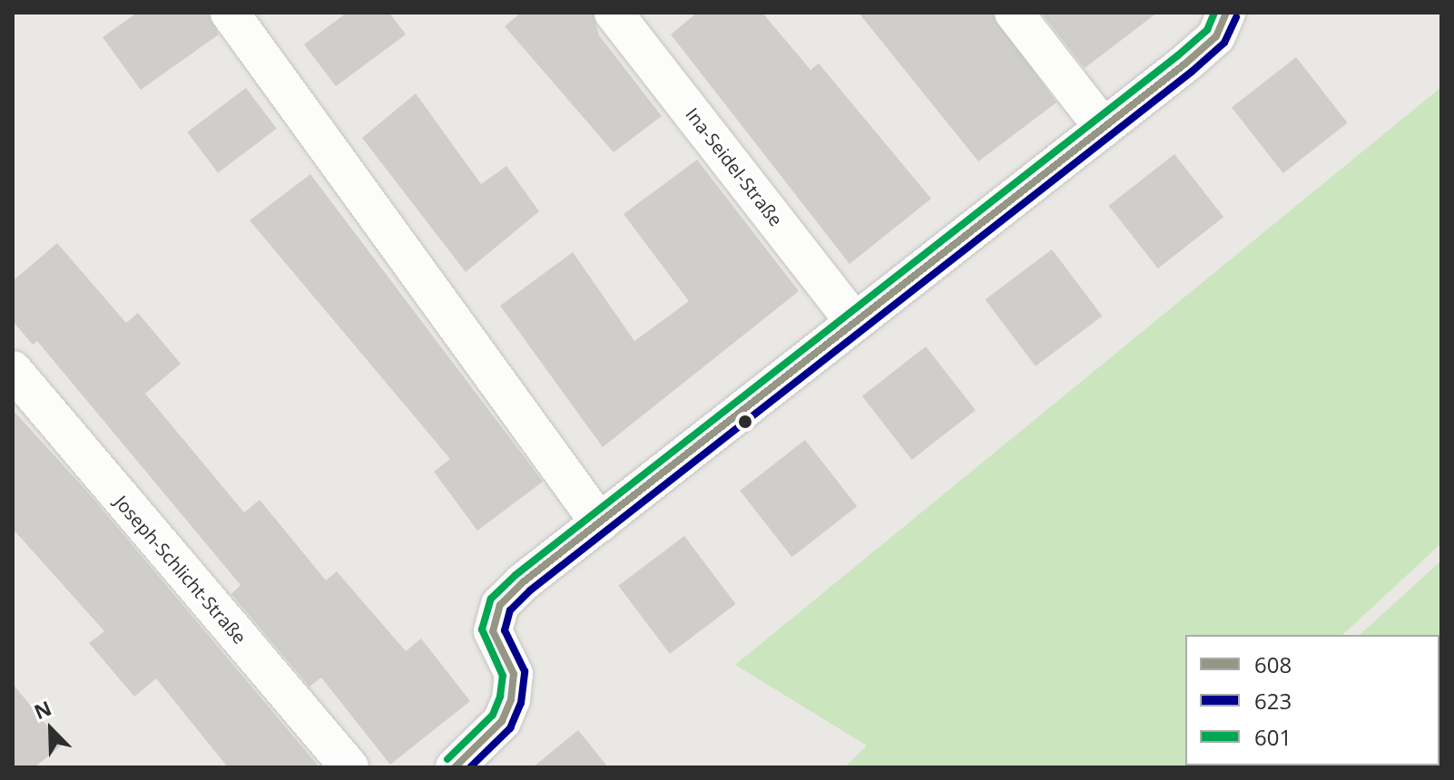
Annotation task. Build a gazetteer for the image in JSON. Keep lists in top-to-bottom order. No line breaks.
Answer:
{"streets":{"street":["Ina-Seidel-Straße","Joseph-Schlicht-Straße"]},"lines":["transit line 608","transit line 601","transit line 623"],"legend":["608","623","601"],"north":"top left"}
